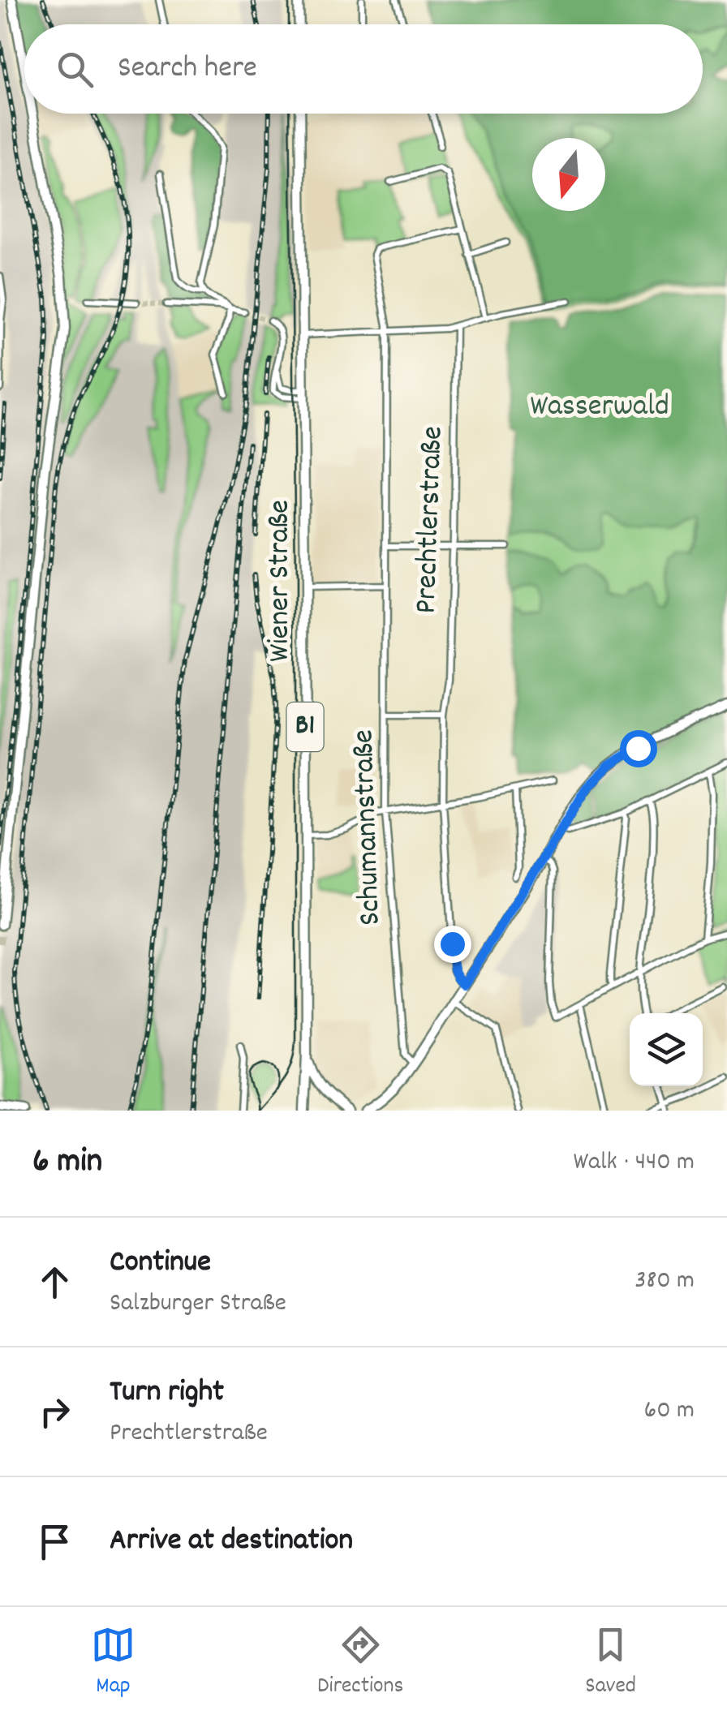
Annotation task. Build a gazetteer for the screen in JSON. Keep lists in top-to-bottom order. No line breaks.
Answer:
{"streets":{"main road":["Wiener Straße","B1"],"street":["Prechtlerstraße","Schumannstraße"]},"crossings":[["Wiener Straße","B1"]],"parks":["Wasserwald"],"north":"bottom","page":{"search":"Search here","heading":["6 min","Walk · 440 m"],"list":[["Continue","Salzburger Straße","380 m"],["Turn right","Prechtlerstraße","60 m"],"Arrive at destination"],"nav":["Map","Directions","Saved"]}}
